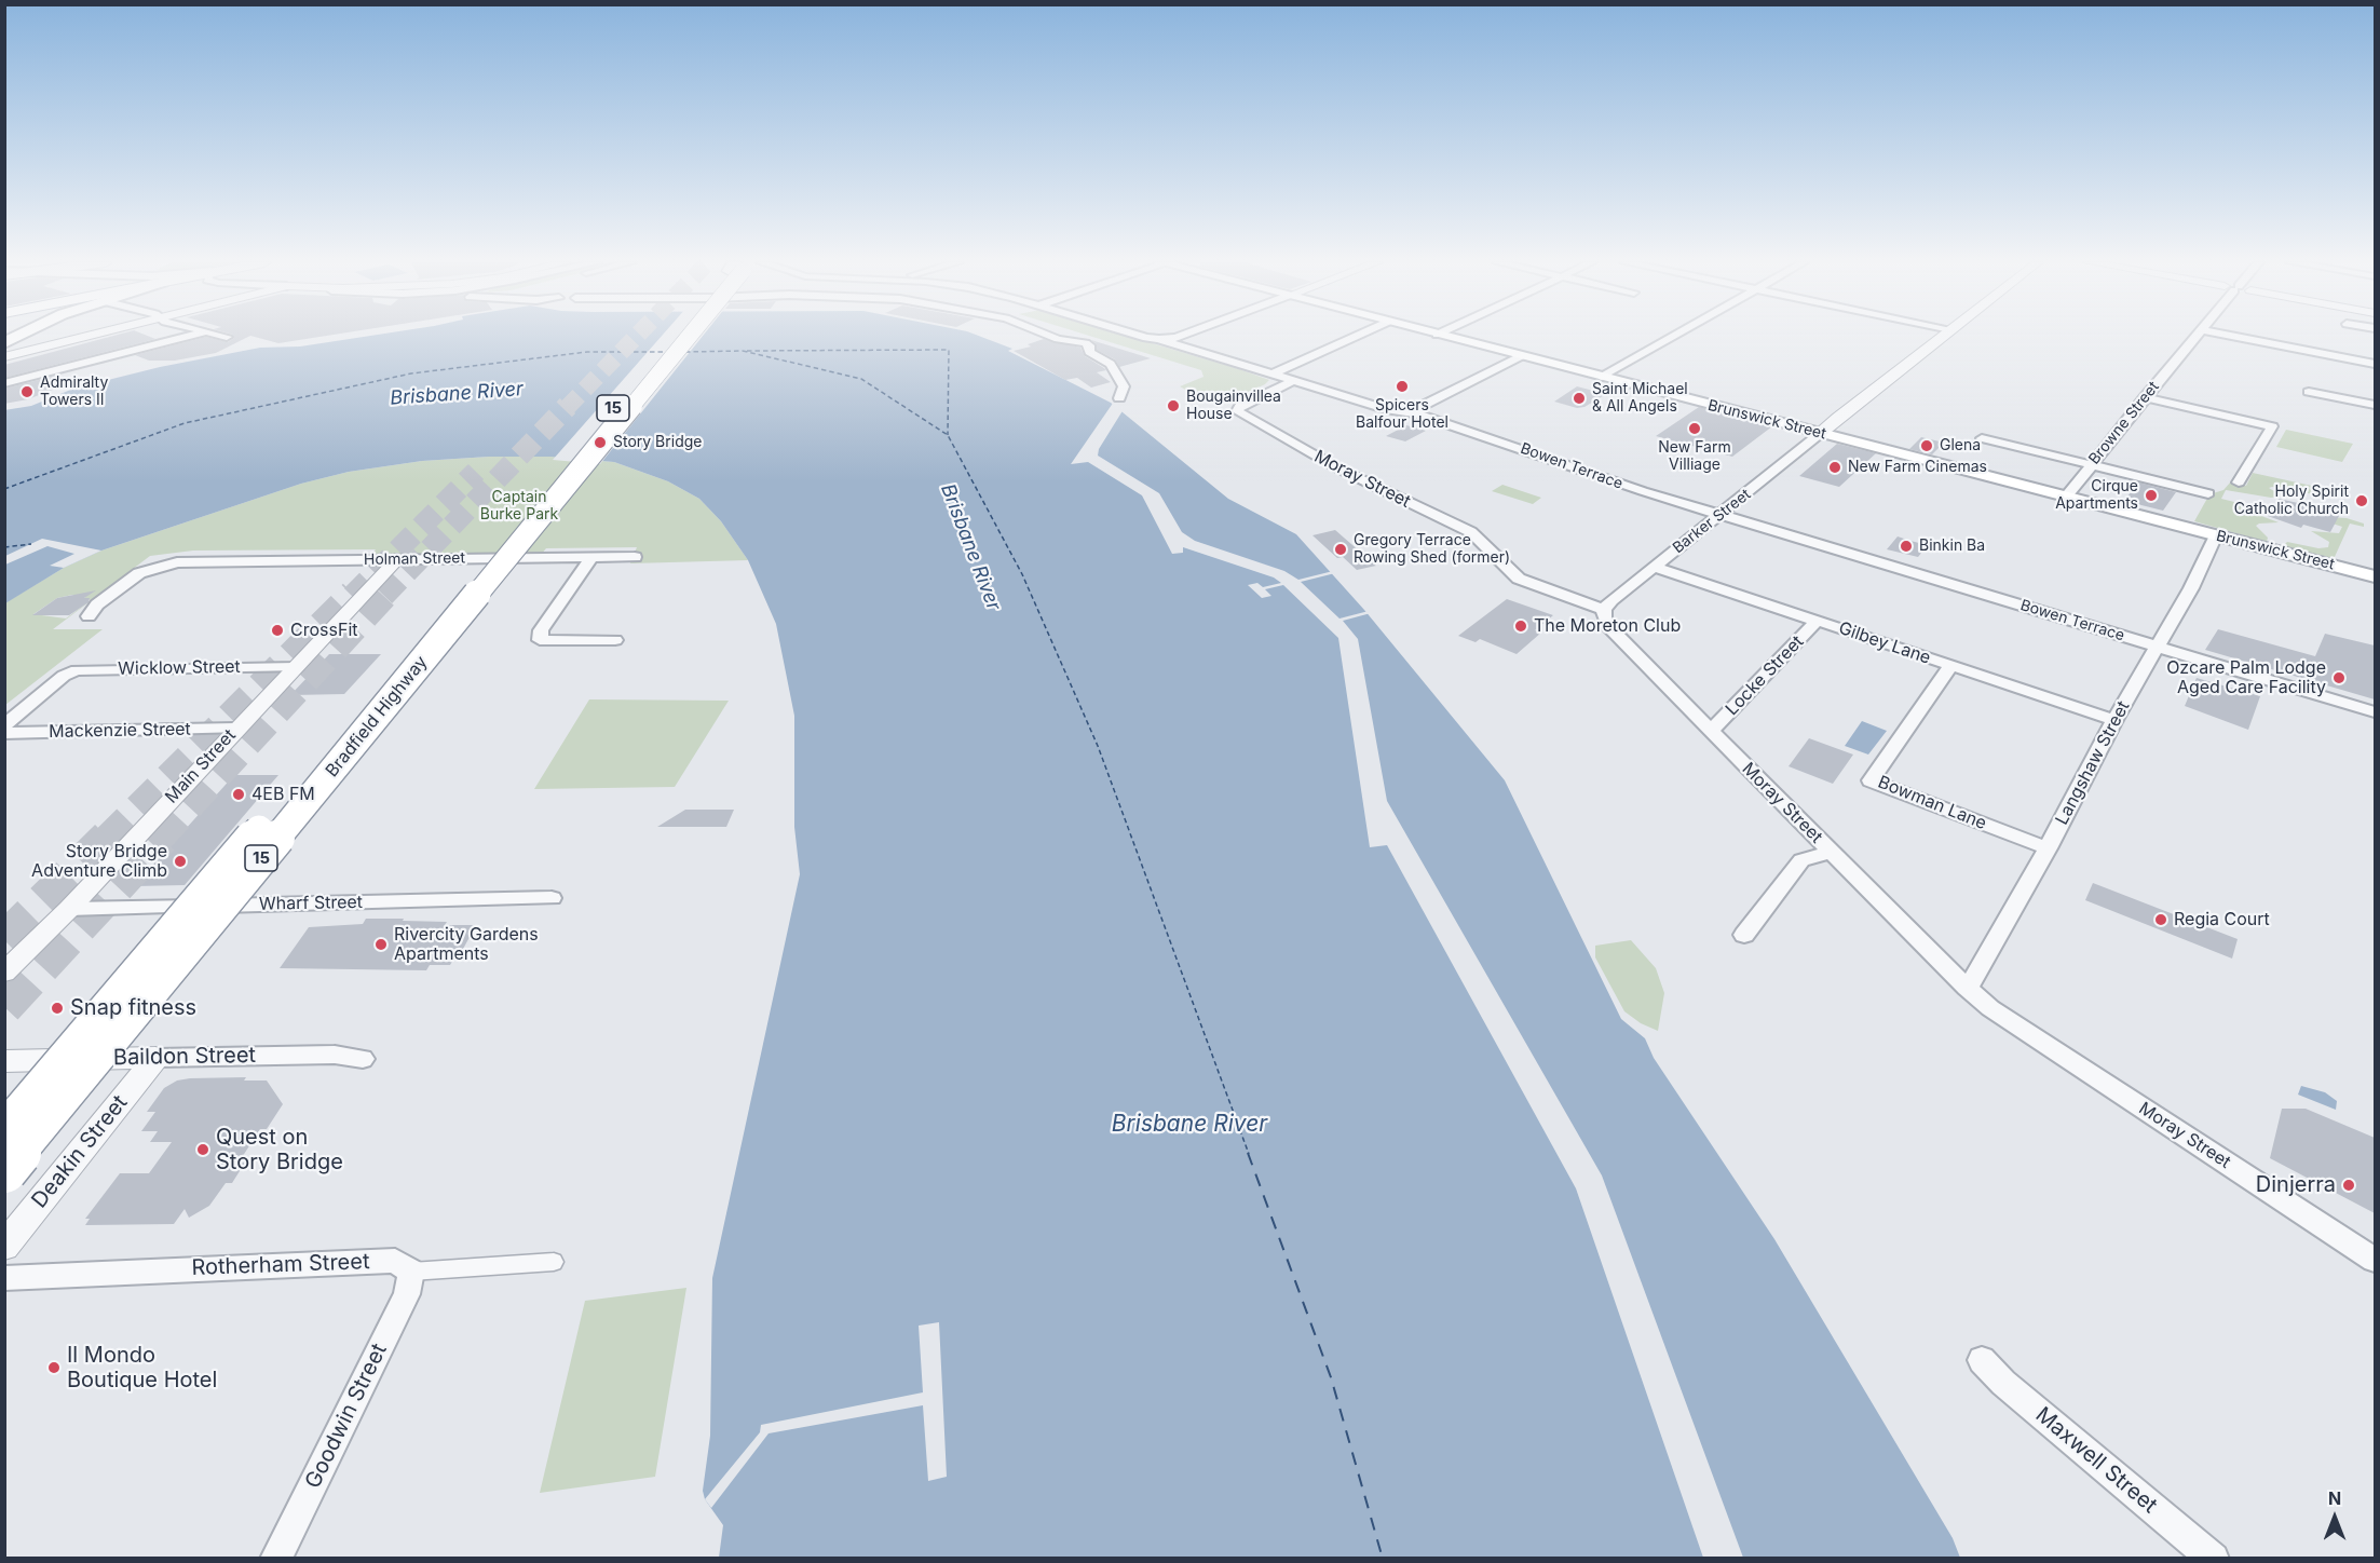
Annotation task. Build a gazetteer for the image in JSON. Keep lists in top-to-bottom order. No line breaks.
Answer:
{"streets":{"highway":["15","Bradfield Highway"],"main road":["Brunswick Street"],"street":["Browne Street","Bowen Terrace","Moray Street","Barker Street","Holman Street","Gilbey Lane","Wicklow Street","Locke Street","Mackenzie Street","Langshaw Street","Main Street","Bowman Lane","Wharf Street","Baildon Street","Deakin Street","Rotherham Street","Goodwin Street","Maxwell Street"]},"crossings":[["Brunswick Street","Browne Street"],["Brunswick Street","Barker Street"],["Brunswick Street","Langshaw Street"],["Bowen Terrace","Moray Street"],["Bowen Terrace","Barker Street"],["Bowen Terrace","Langshaw Street"],["Moray Street","Barker Street"],["Moray Street","Locke Street"],["Moray Street","Langshaw Street"],["Barker Street","Gilbey Lane"],["Holman Street","Main Street"],["Gilbey Lane","Locke Street"],["Gilbey Lane","Langshaw Street"],["Gilbey Lane","Bowman Lane"],["Wicklow Street","Main Street"],["Mackenzie Street","Main Street"],["Langshaw Street","Bowman Lane"],["Main Street","Wharf Street"],["Baildon Street","Deakin Street"],["Rotherham Street","Goodwin Street"]],"water":["Brisbane River"],"parks":["Captain Burke Park"],"places":["Spicers Balfour Hotel","Admiralty Towers II","Saint Michael & All Angels","Bougainvillea House","New Farm Villiage","Story Bridge","Glena","New Farm Cinemas","Cirque Apartments","Holy Spirit Catholic Church","Binkin Ba","Gregory Terrace Rowing Shed (former)","The Moreton Club","CrossFit","Ozcare Palm Lodge Aged Care Facility","4EB FM","Story Bridge Adventure Climb","Regia Court","Rivercity Gardens Apartments","Snap fitness","Quest on Story Bridge","Dinjerra","Il Mondo Boutique Hotel"],"north":"top"}
